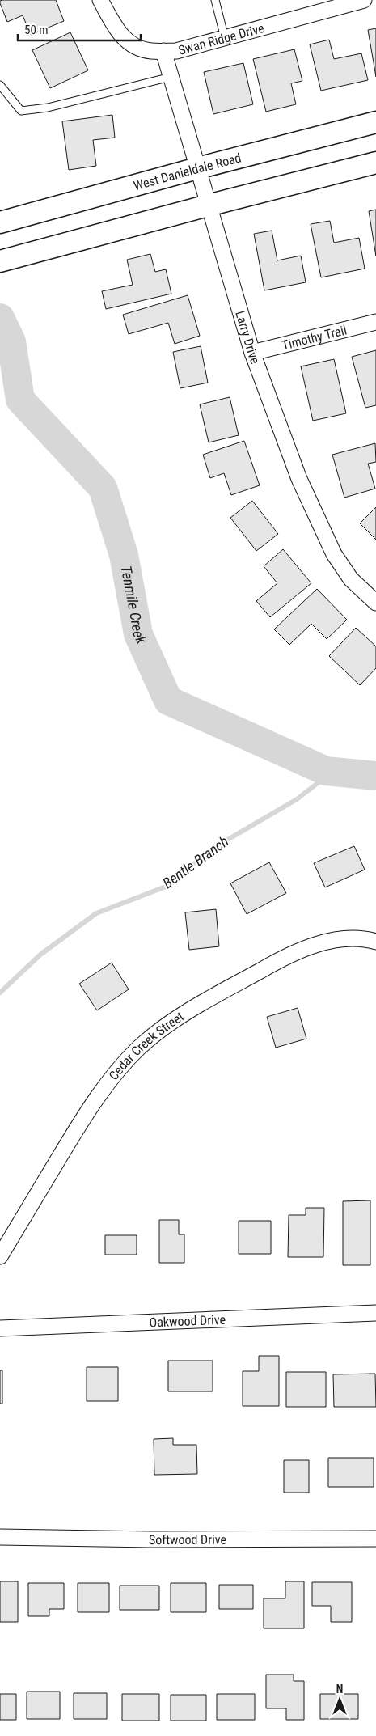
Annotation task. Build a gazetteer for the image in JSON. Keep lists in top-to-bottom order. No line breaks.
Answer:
{"streets":{"main road":["West Danieldale Road"],"street":["Swan Ridge Drive","Larry Drive","Timothy Trail","Cedar Creek Street","Oakwood Drive","Softwood Drive"]},"crossings":[["Swan Ridge Drive","Larry Drive"],["West Danieldale Road","Larry Drive"],["Larry Drive","Timothy Trail"]],"water":["Tenmile Creek","Bentle Branch"],"scale_bar":"50 m","north":"top"}
